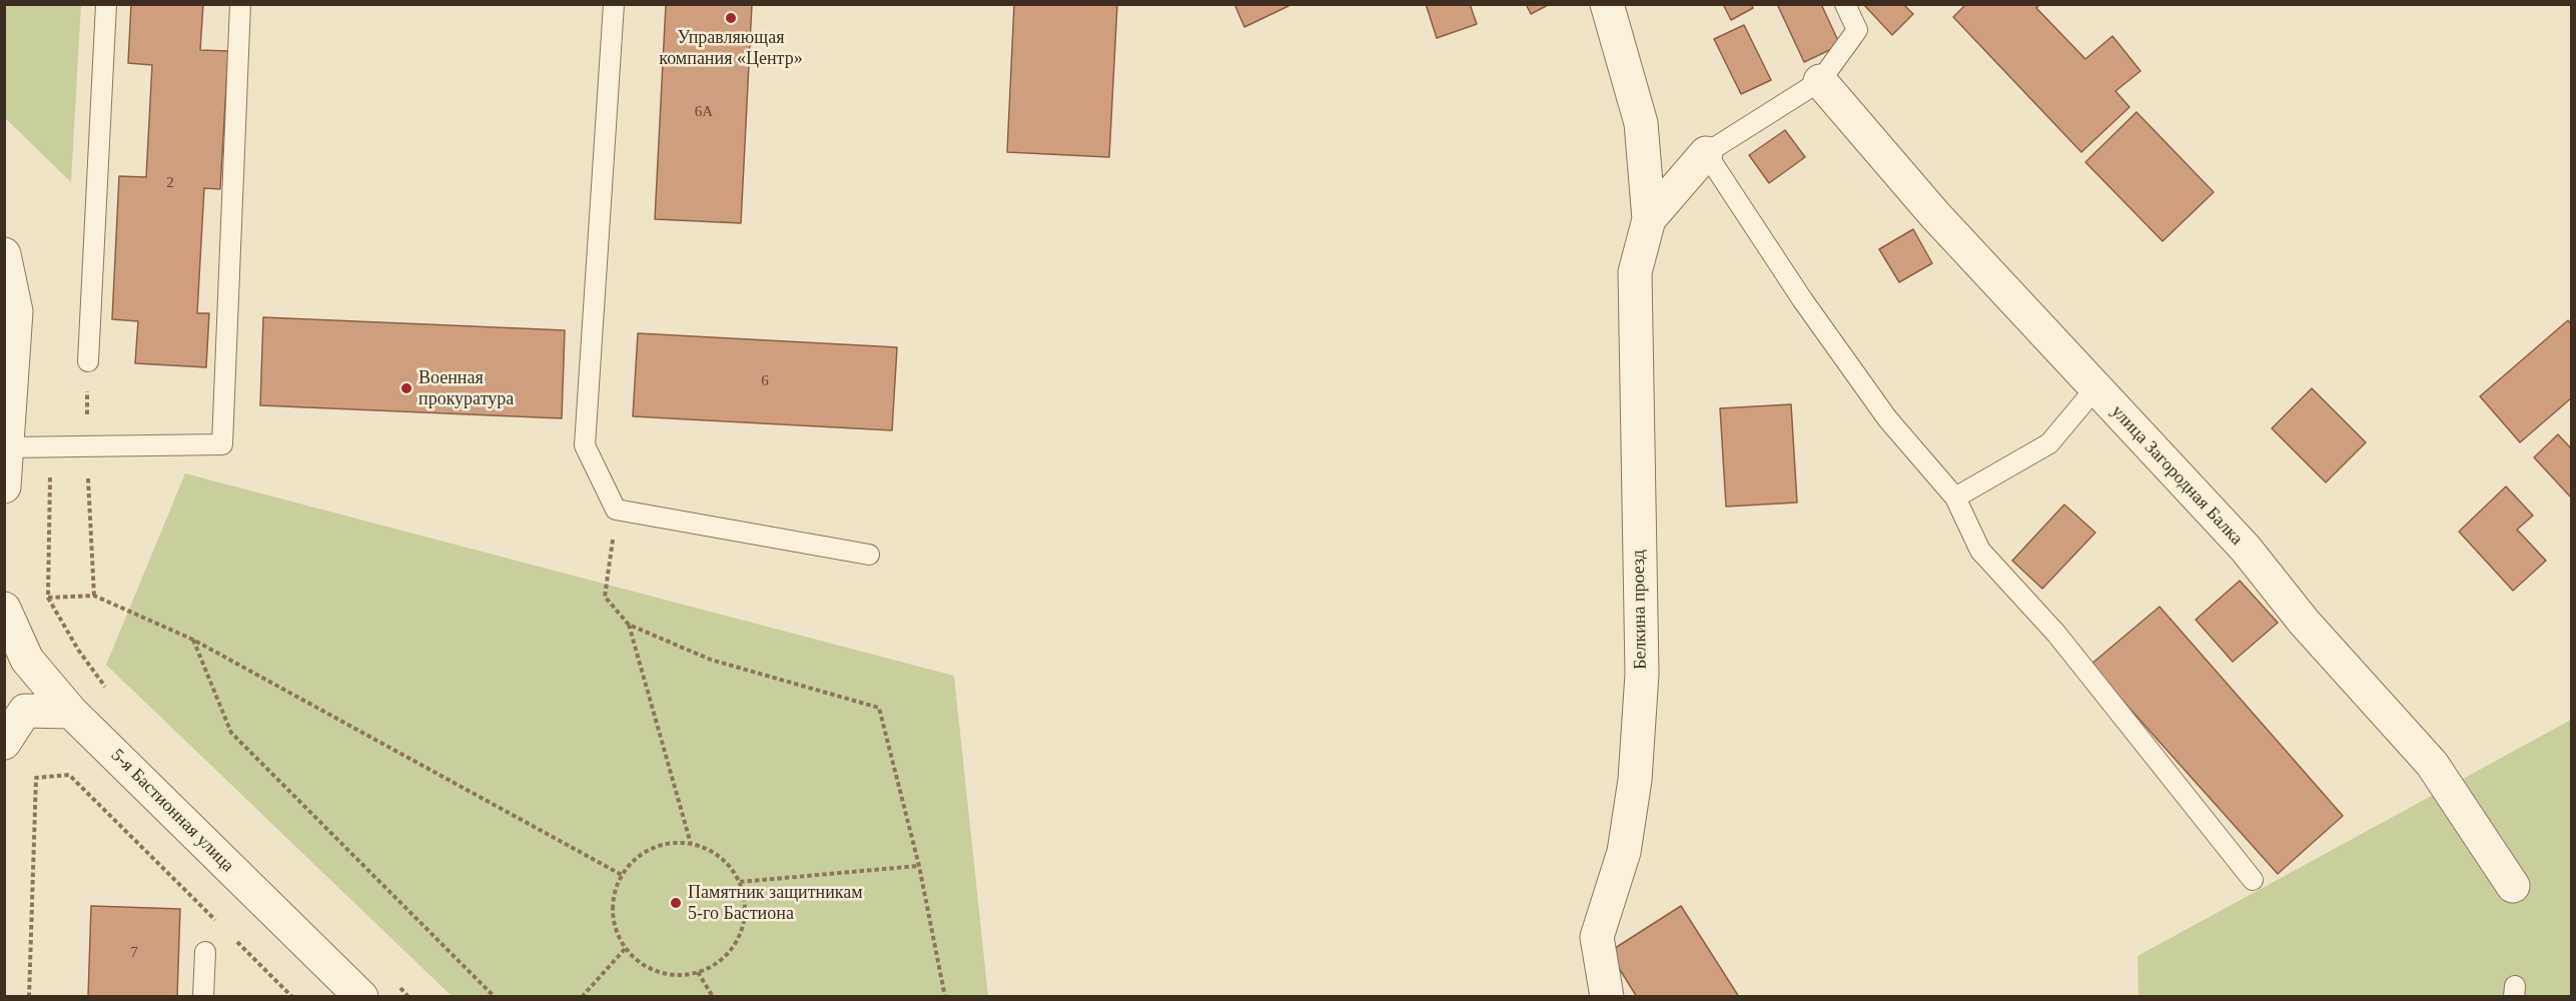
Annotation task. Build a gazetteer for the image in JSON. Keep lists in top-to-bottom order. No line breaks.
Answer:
{"streets":{"street":["улица Загородная Балка","Белкина проезд","5-я Бастионная улица"]},"places":["Управляющая компания «Центр»","Военная прокуратура","Памятник защитникам 5-го Бастиона"],"house_numbers":["6А","2","6","7"]}
